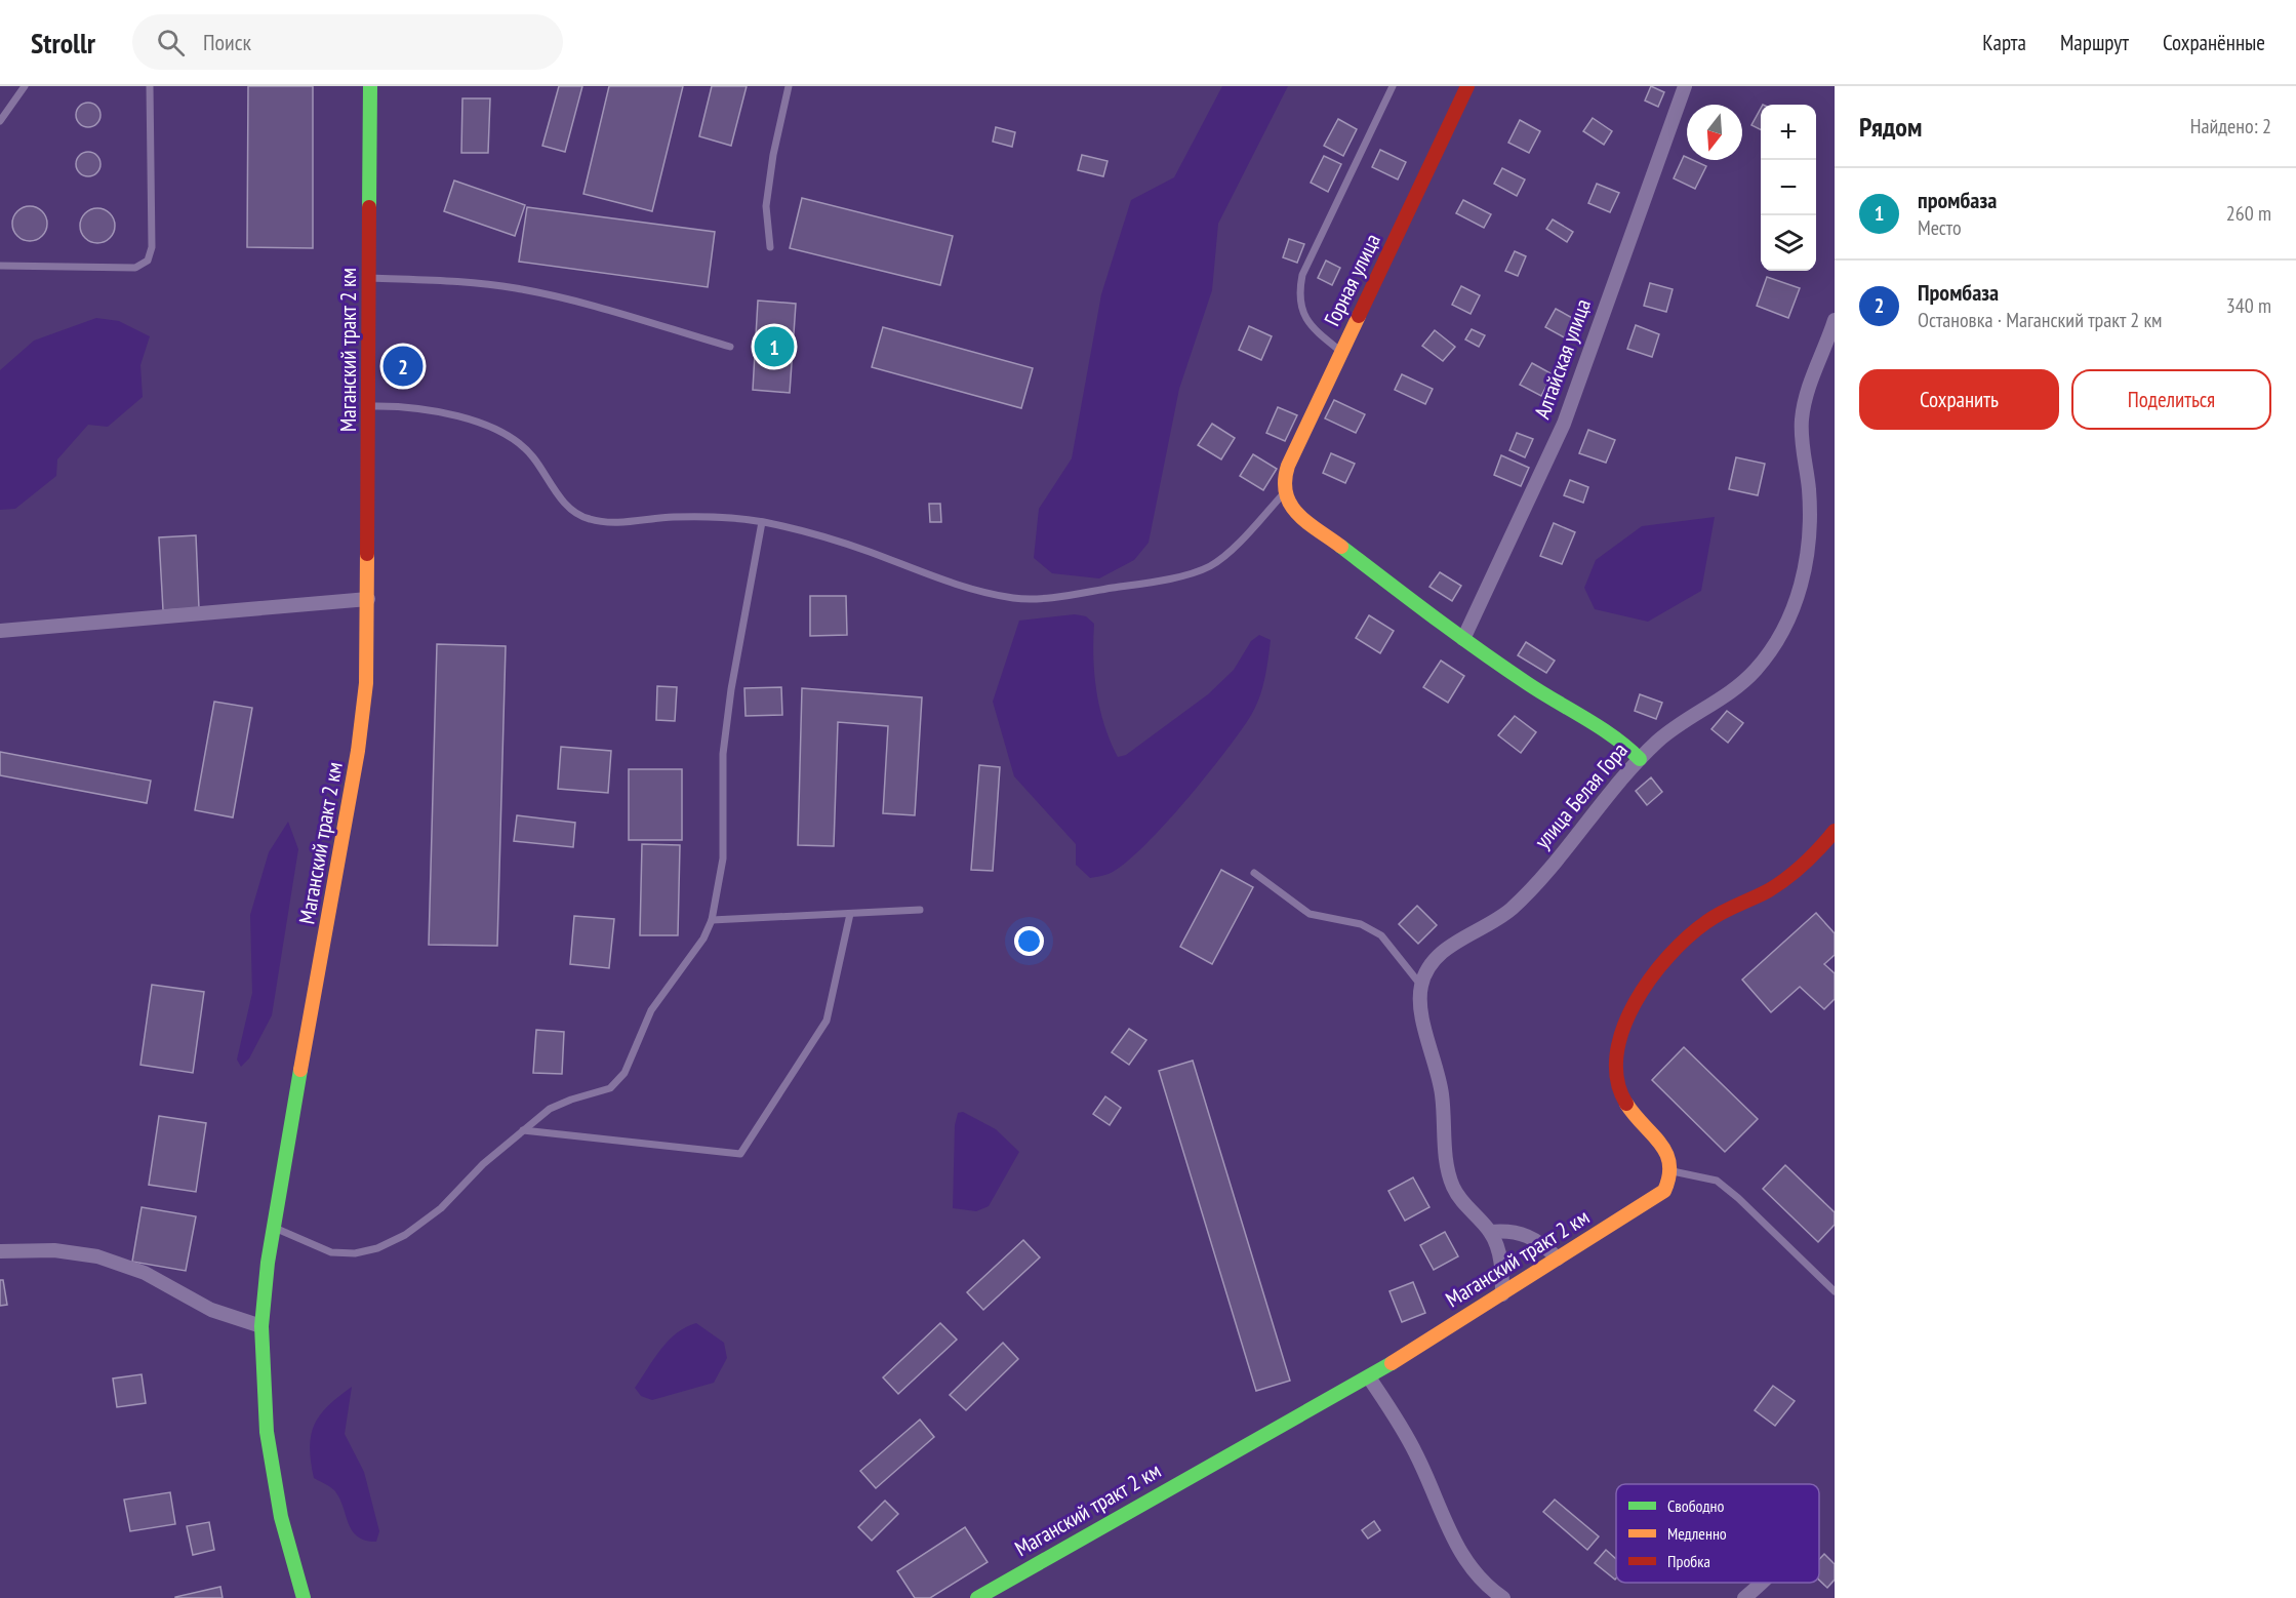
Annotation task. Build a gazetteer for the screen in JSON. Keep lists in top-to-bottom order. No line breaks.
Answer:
{"streets":{"street":["Горная улица","Маганский тракт 2 км","Алтайская улица","улица Белая Гора"]},"crossings":[["Маганский тракт 2 км","улица Белая Гора"]],"legend":["Свободно","Медленно","Пробка"],"north":"bottom","page":{"header":"Strollr","search":"Поиск","nav":["Карта","Маршрут","Сохранённые"],"heading":["Рядом","Найдено: 2"],"map_buttons":["+","−"],"list":[{"mark":"1","name":"промбаза","note":"Место","value":"260 m"},{"mark":"2","name":"Промбаза","note":"Остановка · Маганский тракт 2 км","value":"340 m"}],"pins":["1","2"],"buttons":["Сохранить","Поделиться"]}}
